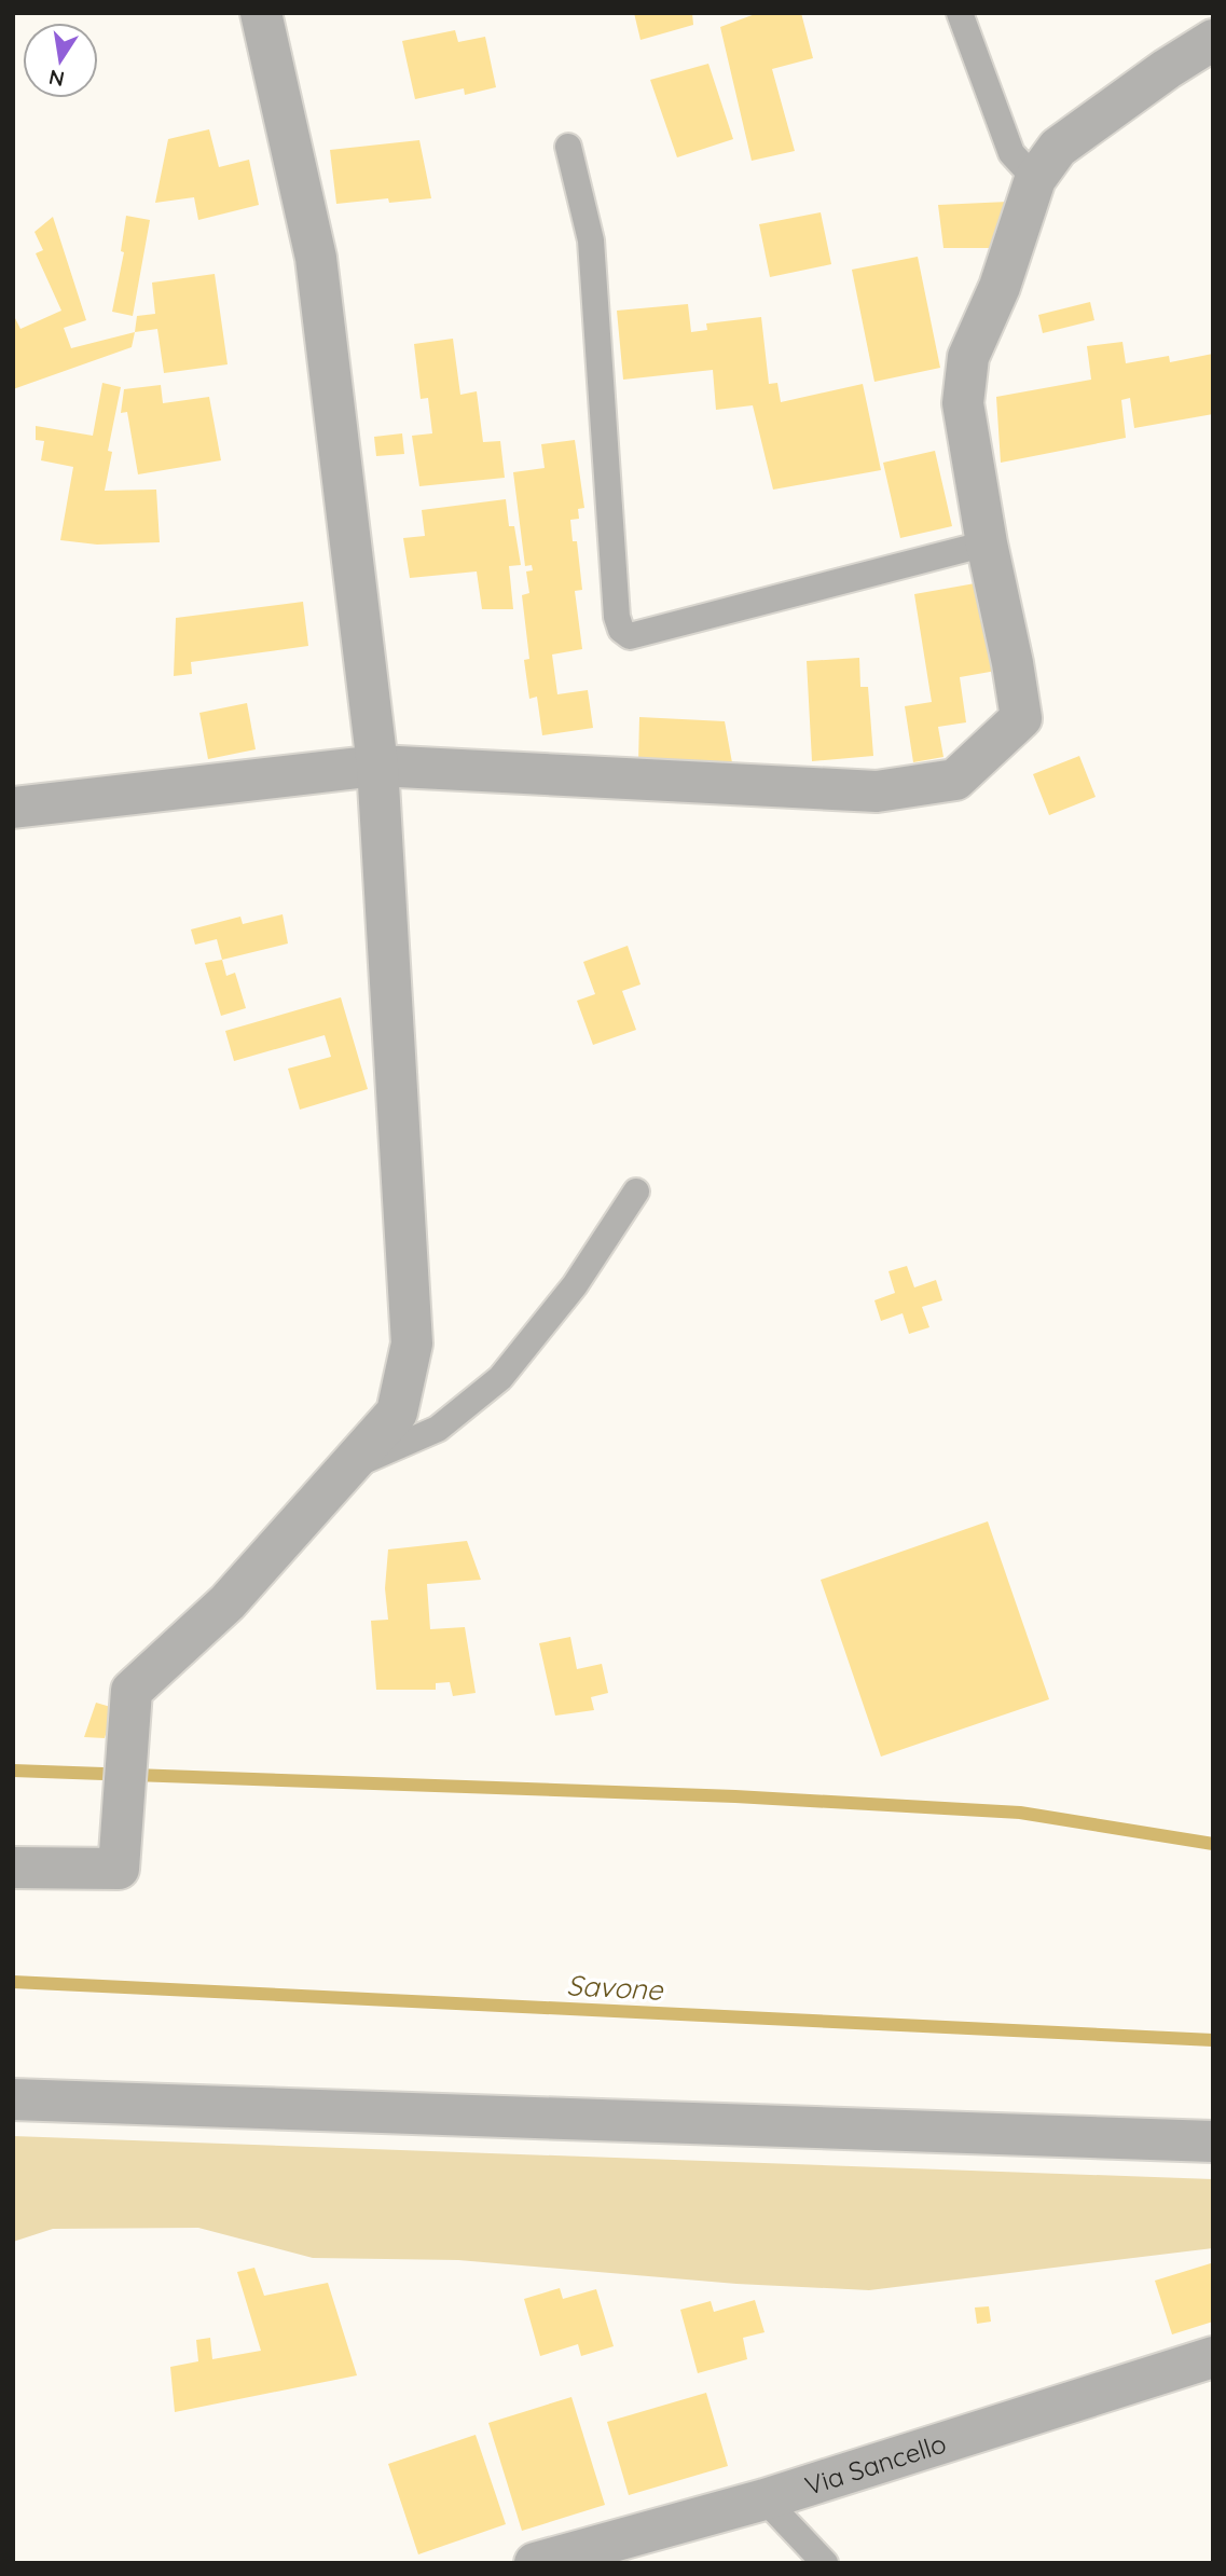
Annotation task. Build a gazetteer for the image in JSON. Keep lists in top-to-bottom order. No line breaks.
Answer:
{"streets":{"street":["Via Sancello"]},"water":["Savone"],"north":"bottom"}
